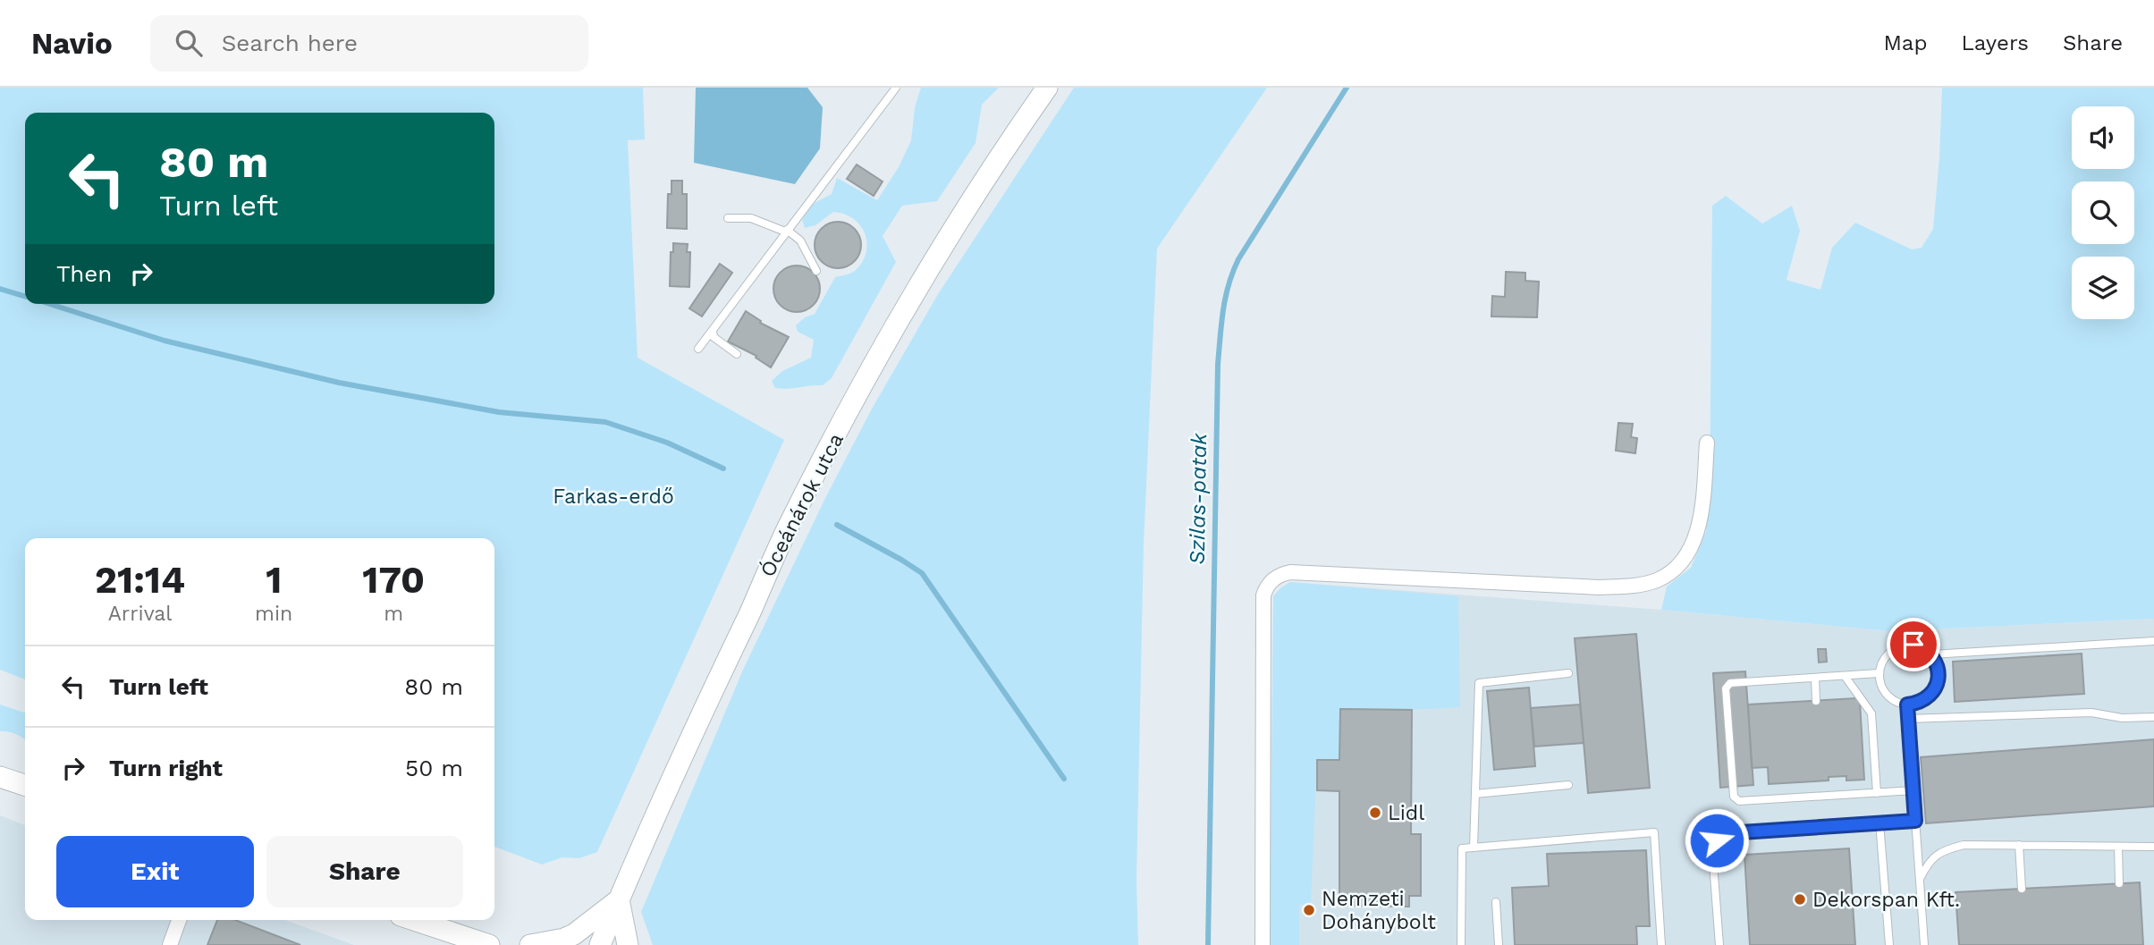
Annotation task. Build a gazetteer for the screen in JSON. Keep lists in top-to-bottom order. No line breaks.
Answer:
{"streets":{"street":["Óceánárok utca"]},"water":["Szilas-patak"],"parks":["Farkas-erdő"],"places":["Lidl","Dekorspan Kft.","Nemzeti Dohánybolt"],"page":{"header":"Navio","search":"Search here","nav":["Map","Layers","Share"],"turn":["80 m","Turn left"],"then":"Then","eta":["21:14","Arrival","1","min","170","m"],"list":[{"name":"Turn left","value":"80 m"},{"name":"Turn right","value":"50 m"}],"buttons":["Exit","Share"]}}
